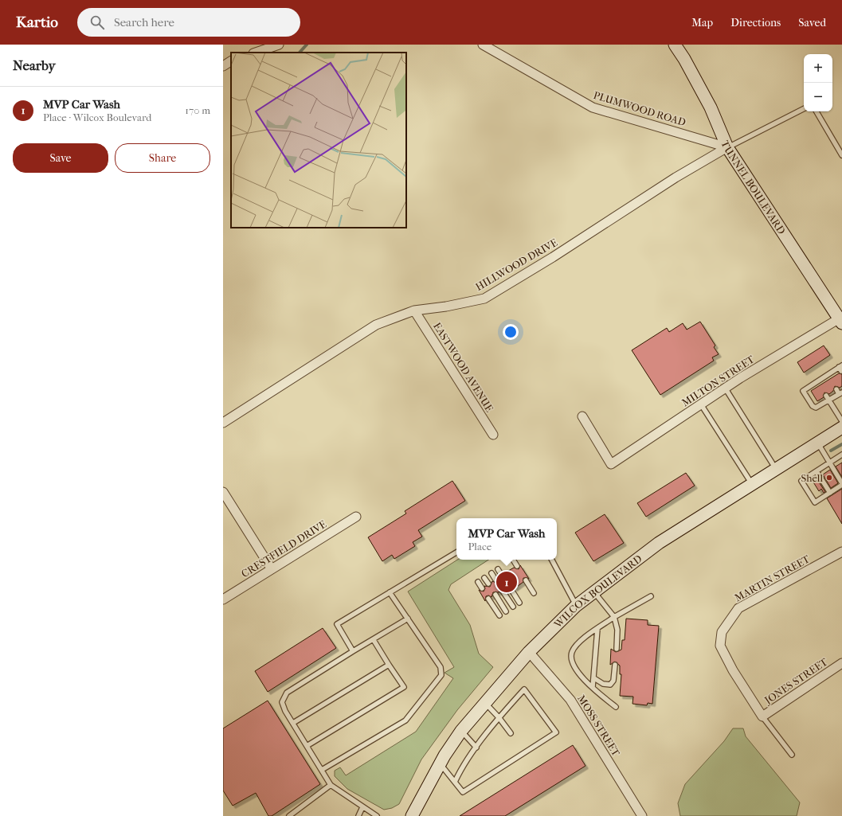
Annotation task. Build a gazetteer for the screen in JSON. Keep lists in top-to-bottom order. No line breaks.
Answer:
{"streets":{"main road":["TUNNEL BOULEVARD","WILCOX BOULEVARD"],"street":["PLUMWOOD ROAD","HILLWOOD DRIVE","EASTWOOD AVENUE","MILTON STREET","CRESTFIELD DRIVE","MARTIN STREET","JONES STREET","MOSS STREET"]},"crossings":[["PLUMWOOD ROAD","TUNNEL BOULEVARD"],["PLUMWOOD ROAD","HILLWOOD DRIVE"],["TUNNEL BOULEVARD","HILLWOOD DRIVE"],["TUNNEL BOULEVARD","MILTON STREET"],["HILLWOOD DRIVE","EASTWOOD AVENUE"],["MARTIN STREET","JONES STREET"],["WILCOX BOULEVARD","MOSS STREET"]],"places":["Shell"],"page":{"header":"Kartio","search":"Search here","nav":["Map","Directions","Saved"],"heading":"Nearby","map_buttons":["+","−"],"list":[{"mark":"1","name":"MVP Car Wash","note":"Place · Wilcox Boulevard","value":"170 m"}],"buttons":["Save","Share"],"popup":["MVP Car Wash","Place"],"pins":"1"}}
